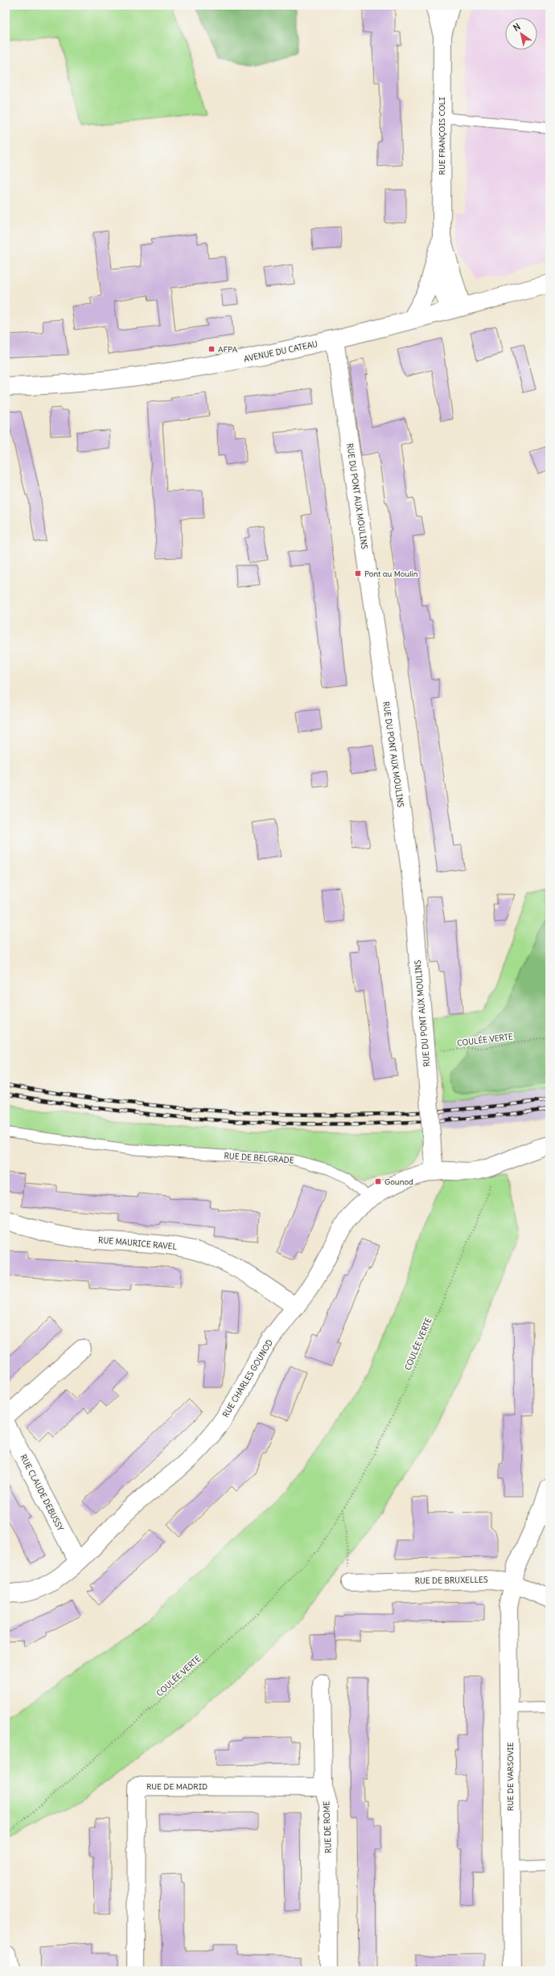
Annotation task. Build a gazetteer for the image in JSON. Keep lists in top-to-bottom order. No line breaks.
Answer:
{"streets":{"street":["RUE FRANÇOIS COLI","AVENUE DU CATEAU","RUE DU PONT AUX MOULINS","RUE MAURICE RAVEL","RUE CHARLES GOUNOD","RUE CLAUDE DEBUSSY","RUE DE BRUXELLES","RUE DE VARSOVIE","RUE DE MADRID","RUE DE ROME"],"lane":["RUE DE BELGRADE"],"path":["COULÉE VERTE"]},"crossings":[["RUE FRANÇOIS COLI","AVENUE DU CATEAU"],["AVENUE DU CATEAU","RUE DU PONT AUX MOULINS"],["RUE DE BELGRADE","RUE CHARLES GOUNOD"],["RUE MAURICE RAVEL","RUE CHARLES GOUNOD"],["RUE CHARLES GOUNOD","RUE CLAUDE DEBUSSY"],["RUE DE BRUXELLES","RUE DE VARSOVIE"],["RUE DE MADRID","RUE DE ROME"]],"places":{"transit":["AFPA","Pont au Moulin","Gounod"]},"north":"top left"}
